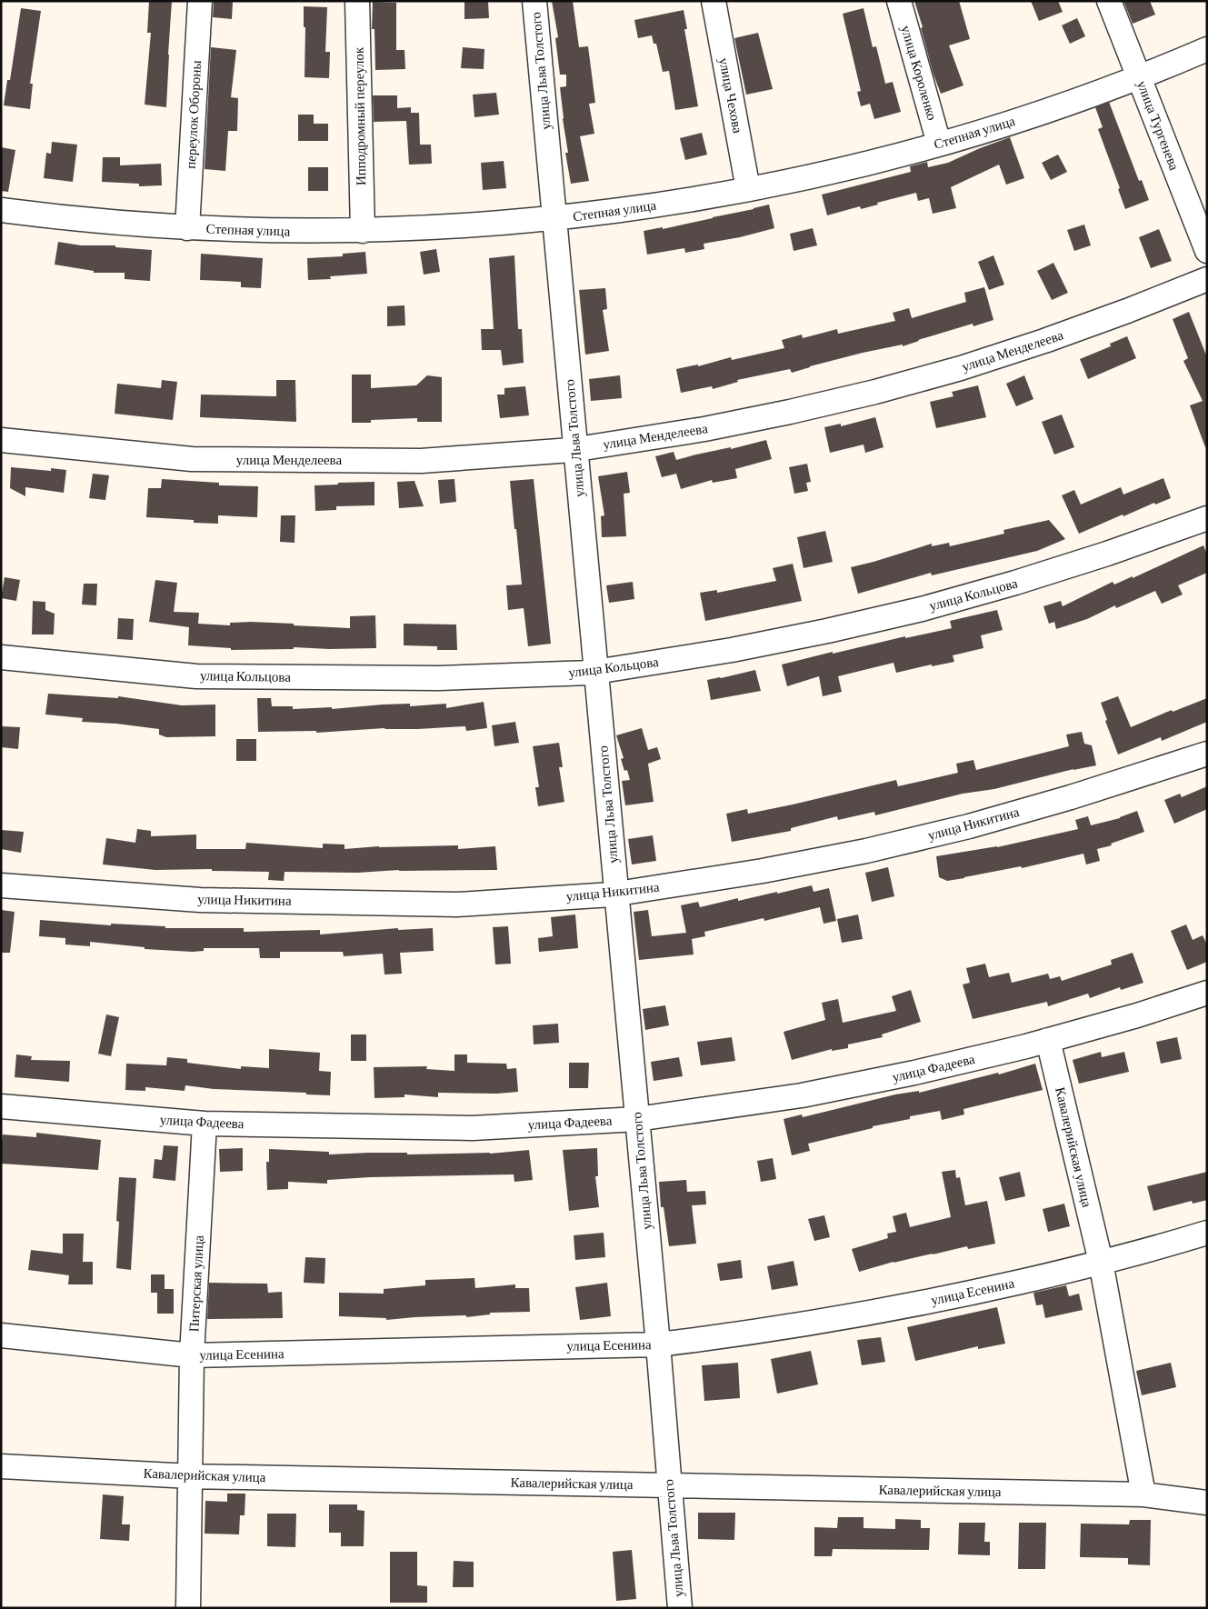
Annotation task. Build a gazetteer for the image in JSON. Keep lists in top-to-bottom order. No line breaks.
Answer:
{"streets":{"street":["улица Льва Толстого","улица Короленко","улица Чехова","переулок Обороны","Ипподромный переулок","улица Тургенева","Степная улица","улица Менделеева","улица Кольцова","улица Никитина","улица Фадеева","Кавалерийская улица","Питерская улица","улица Есенина"]},"crossings":[["улица Льва Толстого","Степная улица"],["улица Льва Толстого","улица Менделеева"],["улица Льва Толстого","улица Кольцова"],["улица Льва Толстого","улица Никитина"],["улица Льва Толстого","улица Фадеева"],["улица Льва Толстого","Кавалерийская улица"],["улица Льва Толстого","улица Есенина"],["улица Короленко","Степная улица"],["улица Чехова","Степная улица"],["переулок Обороны","Степная улица"],["Ипподромный переулок","Степная улица"],["улица Тургенева","Степная улица"],["улица Фадеева","Кавалерийская улица"],["улица Фадеева","Питерская улица"],["Кавалерийская улица","Питерская улица"],["Кавалерийская улица","улица Есенина"],["Питерская улица","улица Есенина"]]}
